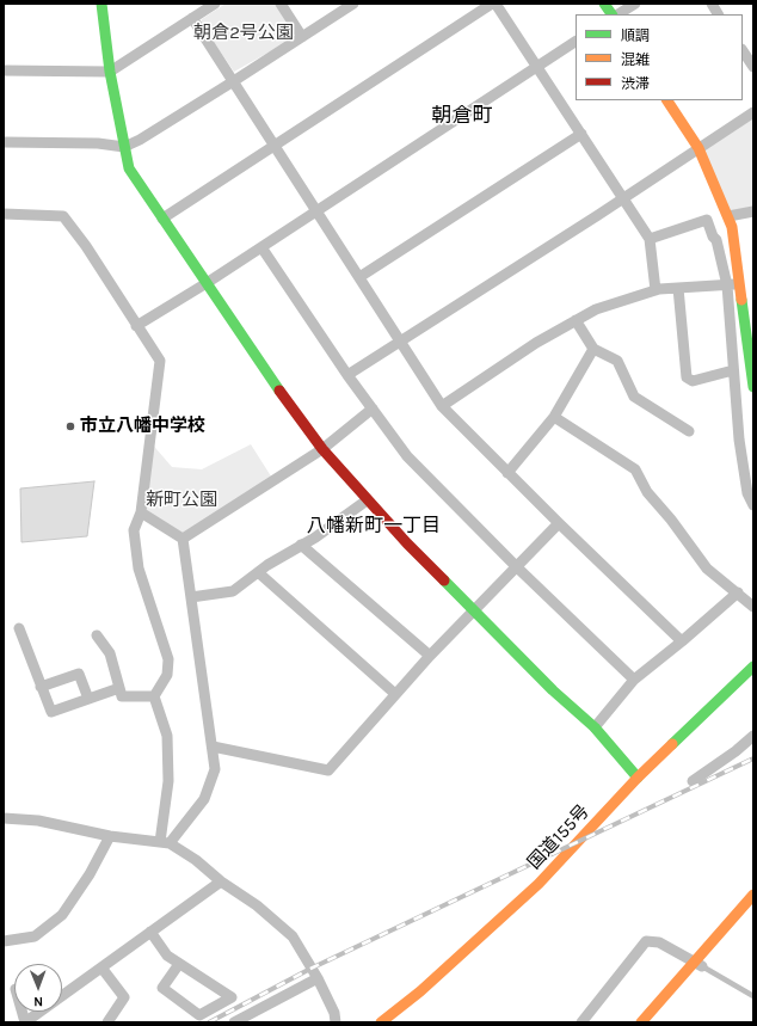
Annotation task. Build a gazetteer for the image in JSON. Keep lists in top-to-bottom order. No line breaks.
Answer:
{"streets":{"main road":["国道155号"]},"districts":["朝倉町","八幡新町一丁目"],"parks":["朝倉2号公園","新町公園"],"places":["市立八幡中学校"],"legend":["順調","混雑","渋滞"],"north":"bottom"}
